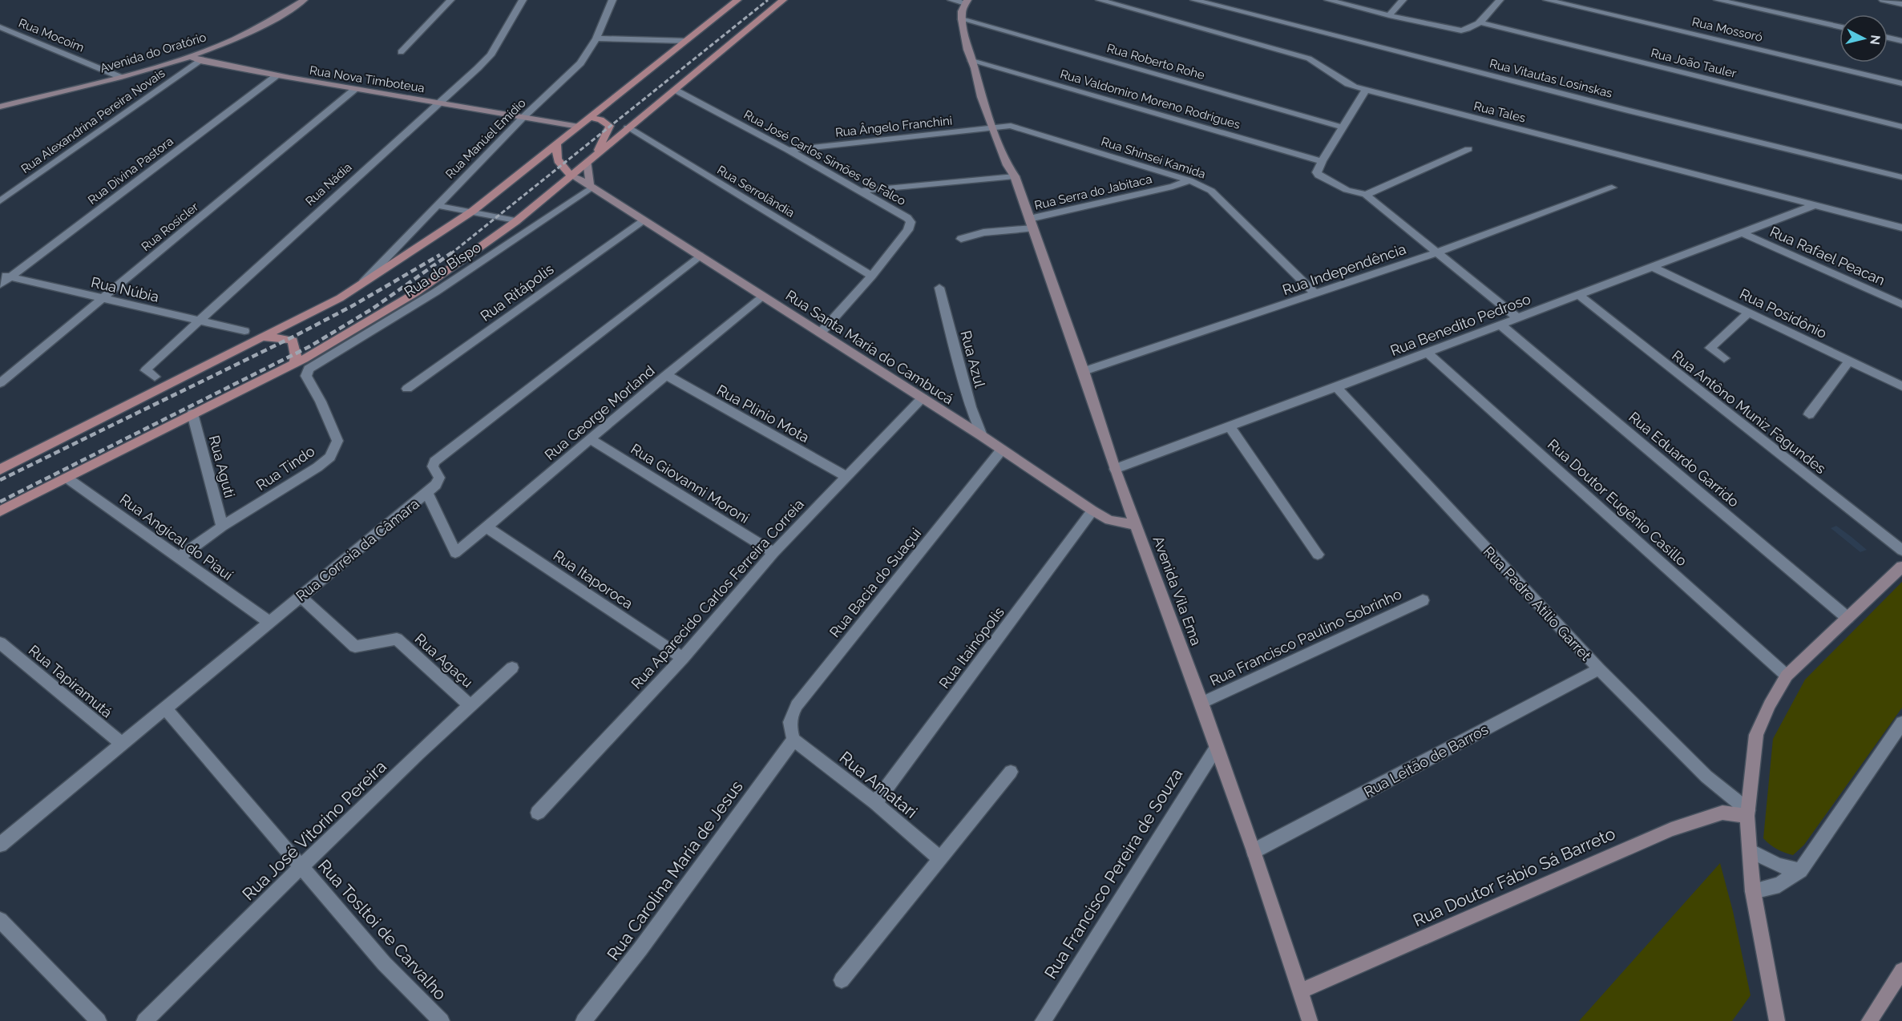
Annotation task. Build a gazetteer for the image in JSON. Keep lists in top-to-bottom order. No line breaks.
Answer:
{"streets":{"main road":["Avenida do Oratório","Rua Nova Timboteua","Rua Santa María do Cambucá","Avenida Vila Ema","Rua Doutor Fábio Sá Barreto"],"street":["Rua Mossoró","Rua Mocoim","Rua Roberto Rohe","Rua João Tauler","Rua Vitautas Losinskas","Rua Valdomiro Moreno Rodrigues","Rua Tales","Rua Alexandrina Pereira Novais","Rua Ângelo Franchini","Rua Manúel Emídio","Rua José Carlos Simões de Falco","Rua Shinsei Kamida","Rua Divina Pastora","Rua Nádia","Rua Serrolândia","Rua Serra do Jabitaca","Rua Rosicler","Rua Rafael Peacan","Rua do Bispo","Rua Independência","Rua Núbia","Rua Ritápolis","Rua Posidônio","Rua Benedito Pedroso","Rua Azul","Rua Antôno Muniz Fagundes","Rua George Morland","Rua Plinio Mota","Rua Eduardo Garrido","Rua Aguti","Rua Tindo","Rua Giovanni Moroni","Rua Doutor Eugênio Casillo","Rua Angical do Piauí","Rua Correia da Câmara","Rua Itaporoca","Rua Bacia do Suaçui","Rua Aparecido Carlos Ferreira Correia","Rua Padre Atílio Garret","Rua Francisco Paulino Sobrinho","Rua Itainópolis","Rua Agaçu","Rua Tapiramutá","Rua Leitão de Barros","Rua Amatari","Rua José Vitorino Pereira","Rua Carolina Maria de Jesus","Rua Francisco Pereira de Souza","Rua Tosltoi de Carvalho"]},"crossings":[["Rua Mocoim","Avenida do Oratório"],["Avenida do Oratório","Rua Nova Timboteua"],["Rua Roberto Rohe","Avenida Vila Ema"],["Rua Nova Timboteua","Rua Alexandrina Pereira Novais"],["Rua Nova Timboteua","Rua Manúel Emídio"],["Rua Nova Timboteua","Rua Divina Pastora"],["Rua Nova Timboteua","Rua Nádia"],["Rua Nova Timboteua","Rua Rosicler"],["Rua Valdomiro Moreno Rodrigues","Avenida Vila Ema"],["Rua Tales","Rua Benedito Pedroso"],["Rua Ângelo Franchini","Rua José Carlos Simões de Falco"],["Rua Ângelo Franchini","Rua Shinsei Kamida"],["Rua Ângelo Franchini","Avenida Vila Ema"],["Rua José Carlos Simões de Falco","Rua Serrolândia"],["Rua José Carlos Simões de Falco","Rua Santa María do Cambucá"],["Rua Shinsei Kamida","Rua Serra do Jabitaca"],["Rua Shinsei Kamida","Rua Independência"],["Rua Shinsei Kamida","Avenida Vila Ema"],["Rua Divina Pastora","Rua Núbia"],["Rua Nádia","Rua Núbia"],["Rua Serra do Jabitaca","Avenida Vila Ema"],["Rua Rosicler","Rua Núbia"],["Rua Rafael Peacan","Rua Benedito Pedroso"],["Rua do Bispo","Rua Santa María do Cambucá"],["Rua do Bispo","Rua Tindo"],["Rua Independência","Avenida Vila Ema"],["Rua Ritápolis","Rua Santa María do Cambucá"],["Rua Posidônio","Rua Benedito Pedroso"],["Rua Benedito Pedroso","Rua Antôno Muniz Fagundes"],["Rua Benedito Pedroso","Rua Eduardo Garrido"],["Rua Benedito Pedroso","Rua Doutor Eugênio Casillo"],["Rua Benedito Pedroso","Avenida Vila Ema"],["Rua Benedito Pedroso","Rua Padre Atílio Garret"],["Rua Santa María do Cambucá","Rua Azul"],["Rua Santa María do Cambucá","Rua George Morland"],["Rua Santa María do Cambucá","Rua Correia da Câmara"],["Rua Santa María do Cambucá","Rua Bacia do Suaçui"],["Rua Santa María do Cambucá","Avenida Vila Ema"],["Rua Santa María do Cambucá","Rua Aparecido Carlos Ferreira Correia"],["Rua Santa María do Cambucá","Rua Itainópolis"],["Rua George Morland","Rua Plinio Mota"],["Rua George Morland","Rua Giovanni Moroni"],["Rua George Morland","Rua Correia da Câmara"],["Rua George Morland","Rua Itaporoca"],["Rua Plinio Mota","Rua Aparecido Carlos Ferreira Correia"],["Rua Aguti","Rua Tindo"],["Rua Tindo","Rua Angical do Piauí"],["Rua Giovanni Moroni","Rua Aparecido Carlos Ferreira Correia"],["Rua Angical do Piauí","Rua Correia da Câmara"],["Rua Correia da Câmara","Rua Agaçu"],["Rua Correia da Câmara","Rua Tapiramutá"],["Rua Correia da Câmara","Rua Tosltoi de Carvalho"],["Rua Itaporoca","Rua Aparecido Carlos Ferreira Correia"],["Rua Bacia do Suaçui","Rua Amatari"],["Rua Bacia do Suaçui","Rua Carolina Maria de Jesus"],["Avenida Vila Ema","Rua Francisco Paulino Sobrinho"],["Avenida Vila Ema","Rua Leitão de Barros"],["Avenida Vila Ema","Rua Francisco Pereira de Souza"],["Avenida Vila Ema","Rua Doutor Fábio Sá Barreto"],["Rua Padre Atílio Garret","Rua Leitão de Barros"],["Rua Padre Atílio Garret","Rua Doutor Fábio Sá Barreto"],["Rua Itainópolis","Rua Amatari"],["Rua Agaçu","Rua José Vitorino Pereira"],["Rua Amatari","Rua Carolina Maria de Jesus"],["Rua José Vitorino Pereira","Rua Tosltoi de Carvalho"]],"north":"right"}
